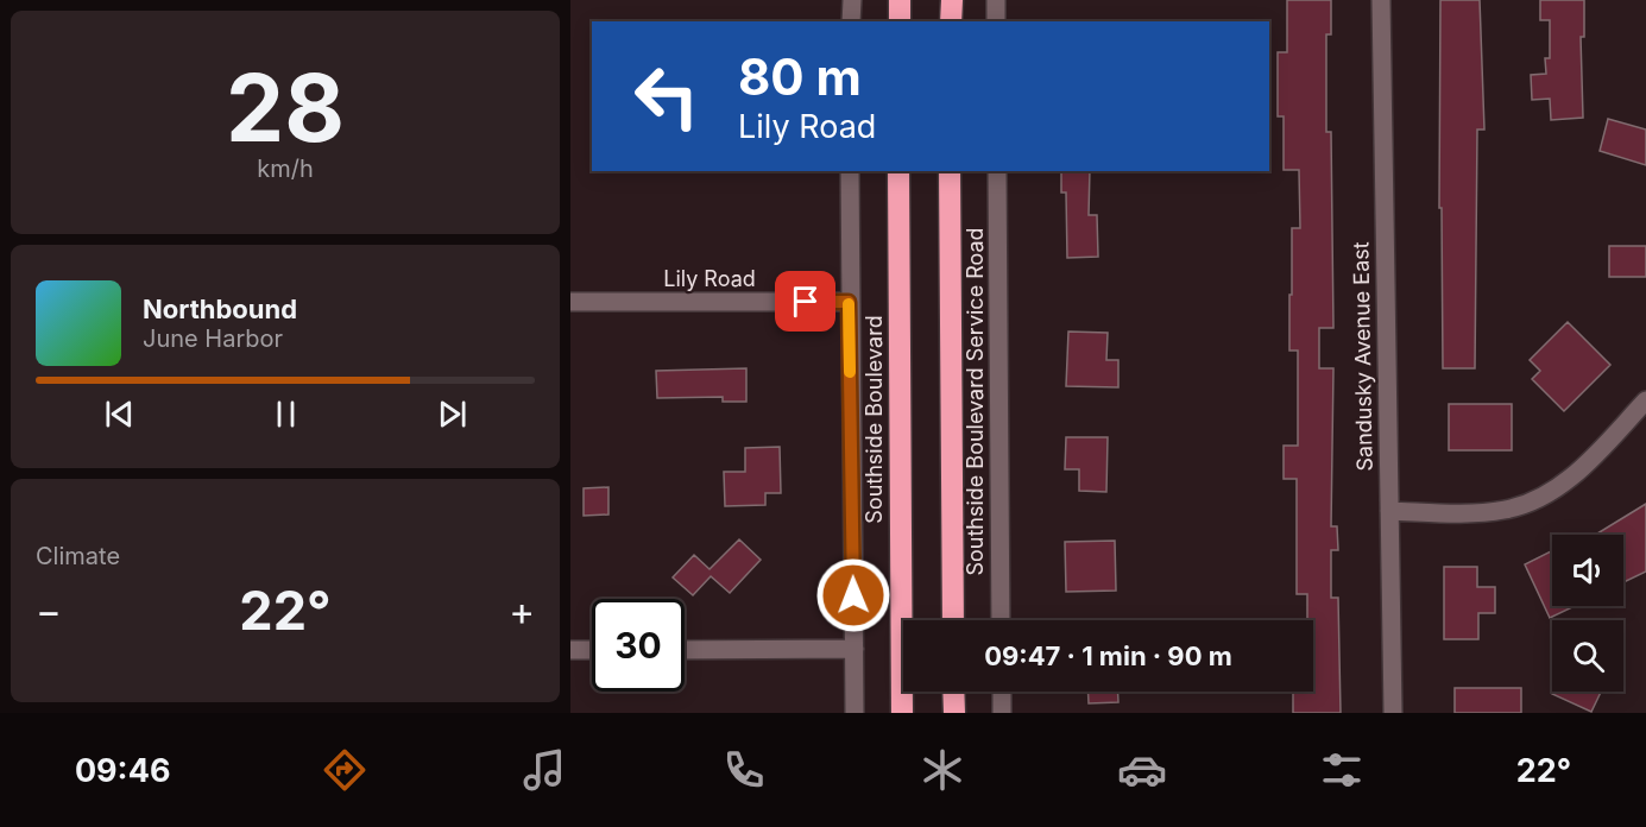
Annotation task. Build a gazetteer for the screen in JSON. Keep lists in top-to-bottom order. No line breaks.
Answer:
{"streets":{"highway":["Southside Boulevard"],"street":["Lily Road","Sandusky Avenue East","Southside Boulevard Service Road"]},"page":{"tile":[["28","km/h"],"Climate"],"turn":["80 m","Lily Road"],"song":["Northbound","June Harbor"],"heat":["−","22°","+"],"limit":"30","trip":"09:47 · 1 min · 90 m","tabs":["09:46","22°"]}}
